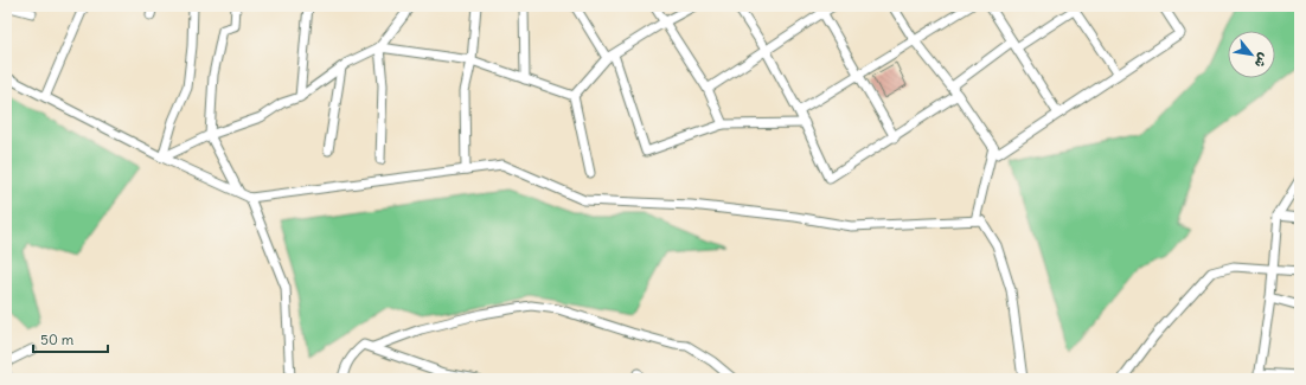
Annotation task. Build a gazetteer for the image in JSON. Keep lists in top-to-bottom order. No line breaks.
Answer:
{"scale_bar":"50 m","north":"bottom right"}
